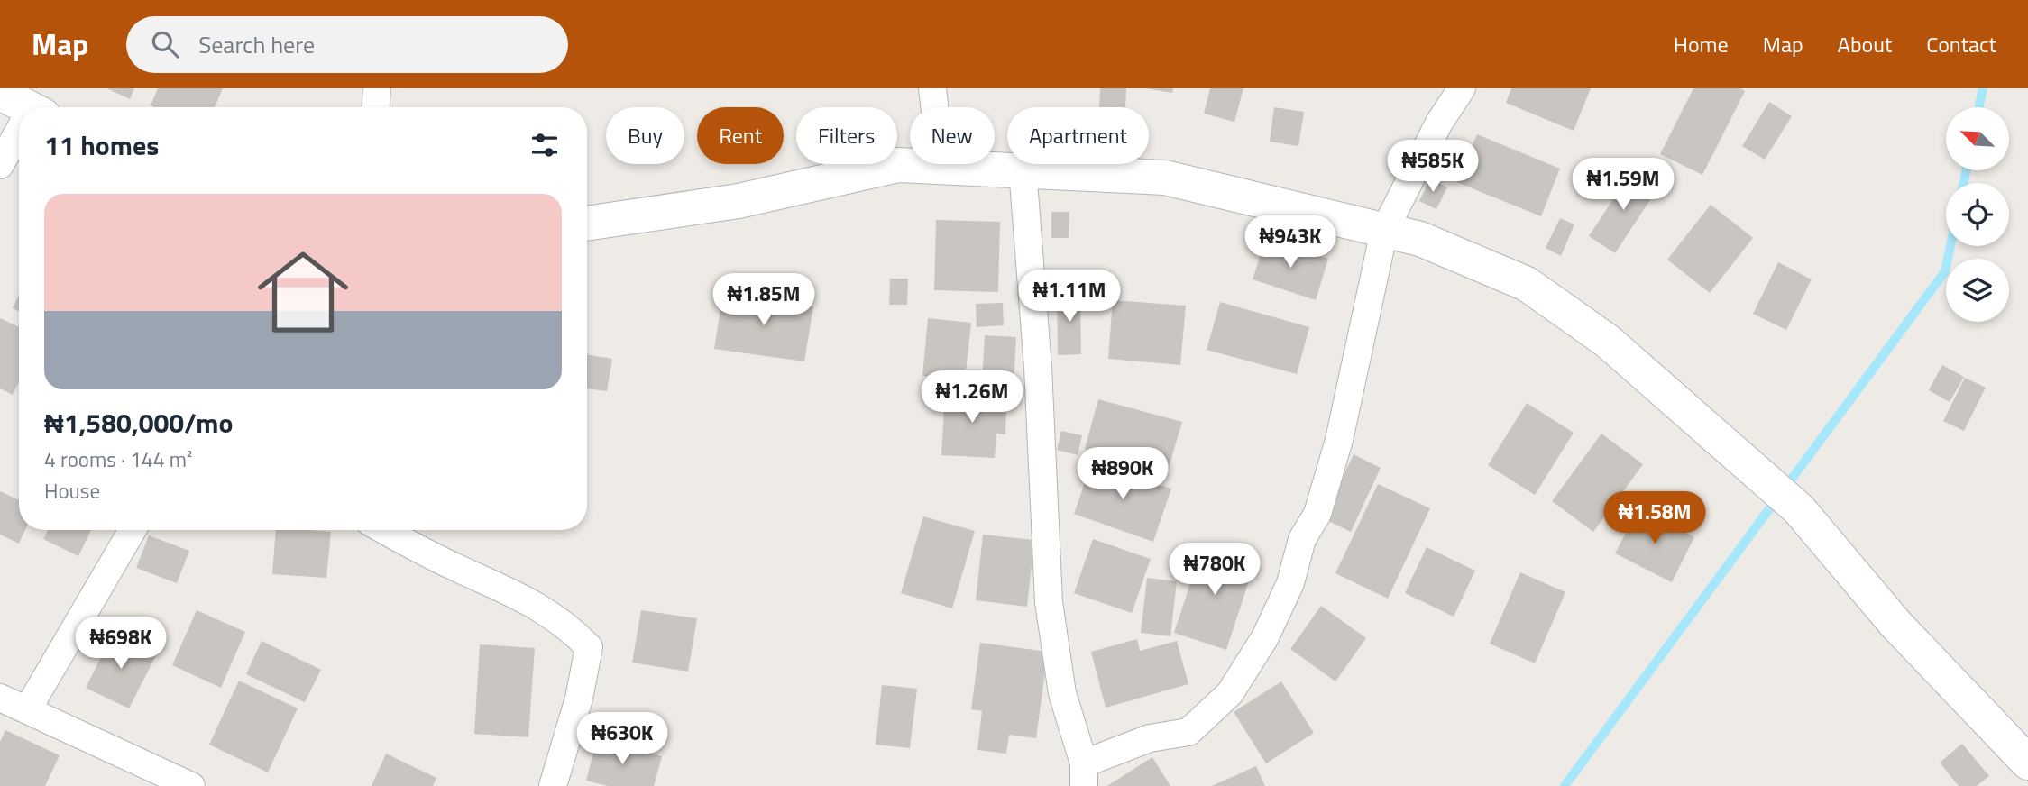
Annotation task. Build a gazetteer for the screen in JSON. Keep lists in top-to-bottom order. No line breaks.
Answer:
{"north":"top left","page":{"header":"Map","search":"Search here","nav":["Home","Map","About","Contact"],"chip":["Buy","Rent","Filters","New","Apartment"],"heading":"11 homes","price":["₦585K","₦1.59M","₦943K","₦1.11M","₦1.85M","₦1.26M","₦890K","₦1.58M","₦780K","₦698K","₦630K"],"list":[{"name":"₦1,580,000/mo","note":"4 rooms · 144 m² · House"}]}}
